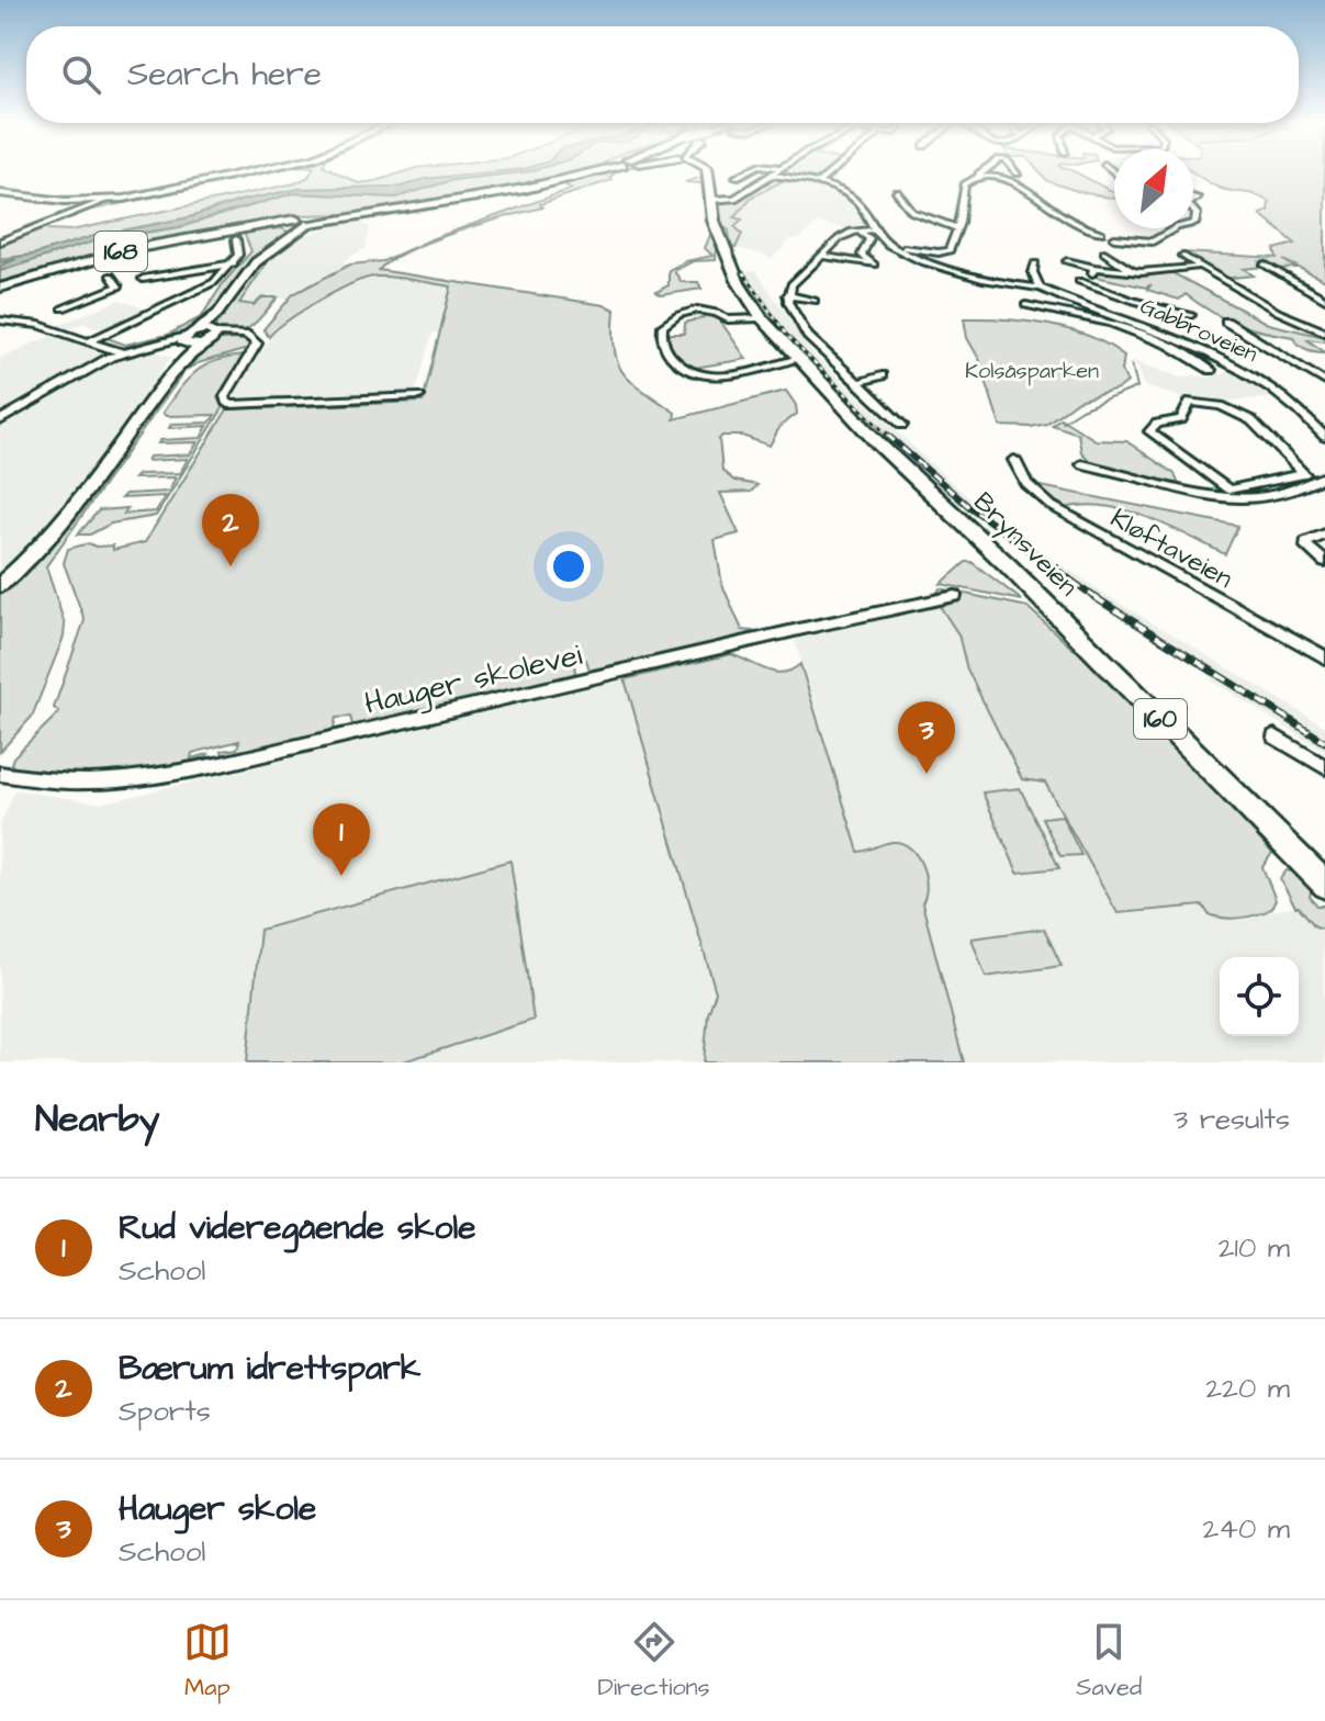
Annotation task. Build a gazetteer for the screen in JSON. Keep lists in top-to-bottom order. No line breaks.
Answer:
{"streets":{"main road":["168","Brynsveien","160"],"street":["Gabbroveien","Kløftaveien","Hauger skolevei"]},"parks":["Kolsåsparken"],"north":"top right","page":{"search":"Search here","pins":["2","3","1"],"heading":["Nearby","3 results"],"list":[{"mark":"1","name":"Rud videregående skole","note":"School","value":"210 m"},{"mark":"2","name":"Bærum idrettspark","note":"Sports","value":"220 m"},{"mark":"3","name":"Hauger skole","note":"School","value":"240 m"}],"nav":["Map","Directions","Saved"]}}
